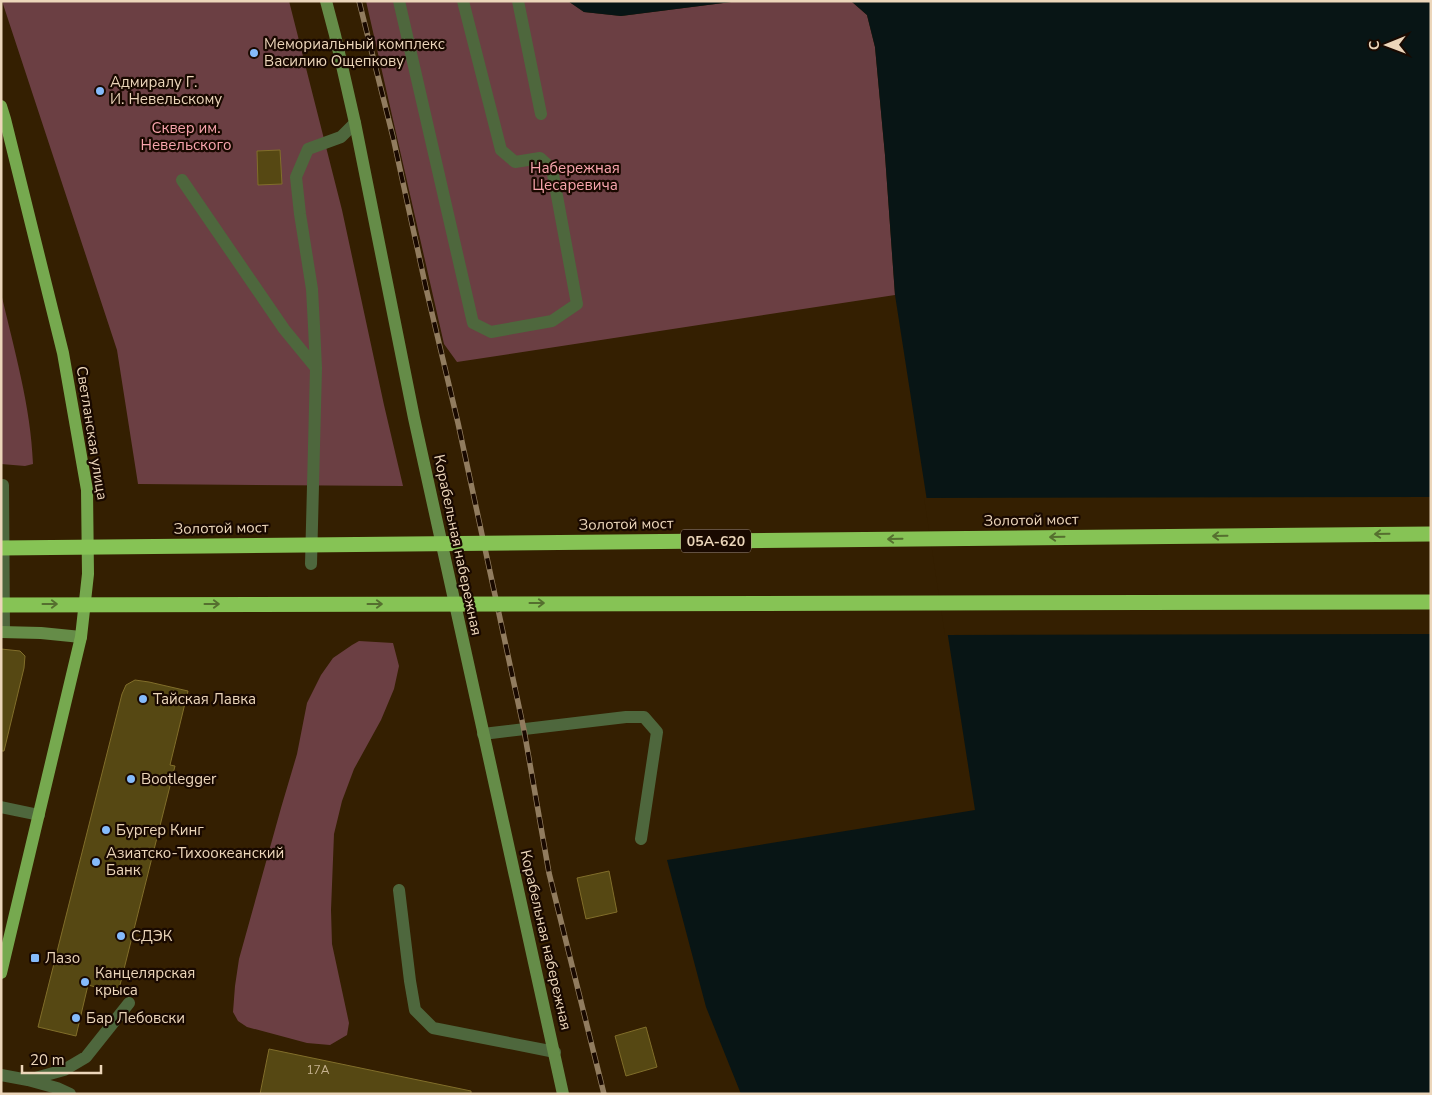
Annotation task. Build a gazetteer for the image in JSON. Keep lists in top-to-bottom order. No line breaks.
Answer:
{"streets":{"highway":["Золотой мост","05А-620"],"main road":["Светланская улица","Корабельная набережная"]},"parks":["Сквер им. Невельского","Набережная Цесаревича"],"places":{"other":["Мемориальный комплекс Василию Ощепкову","Адмиралу Г. И. Невельскому","Тайская Лавка","Bootlegger","Бургер Кинг","Азиатско-Тихоокеанский Банк","СДЭК","Канцелярская крыса","Бар Лебовски"],"transit":["Лазо"]},"house_numbers":["17А"],"scale_bar":"20 m","north":"left"}
